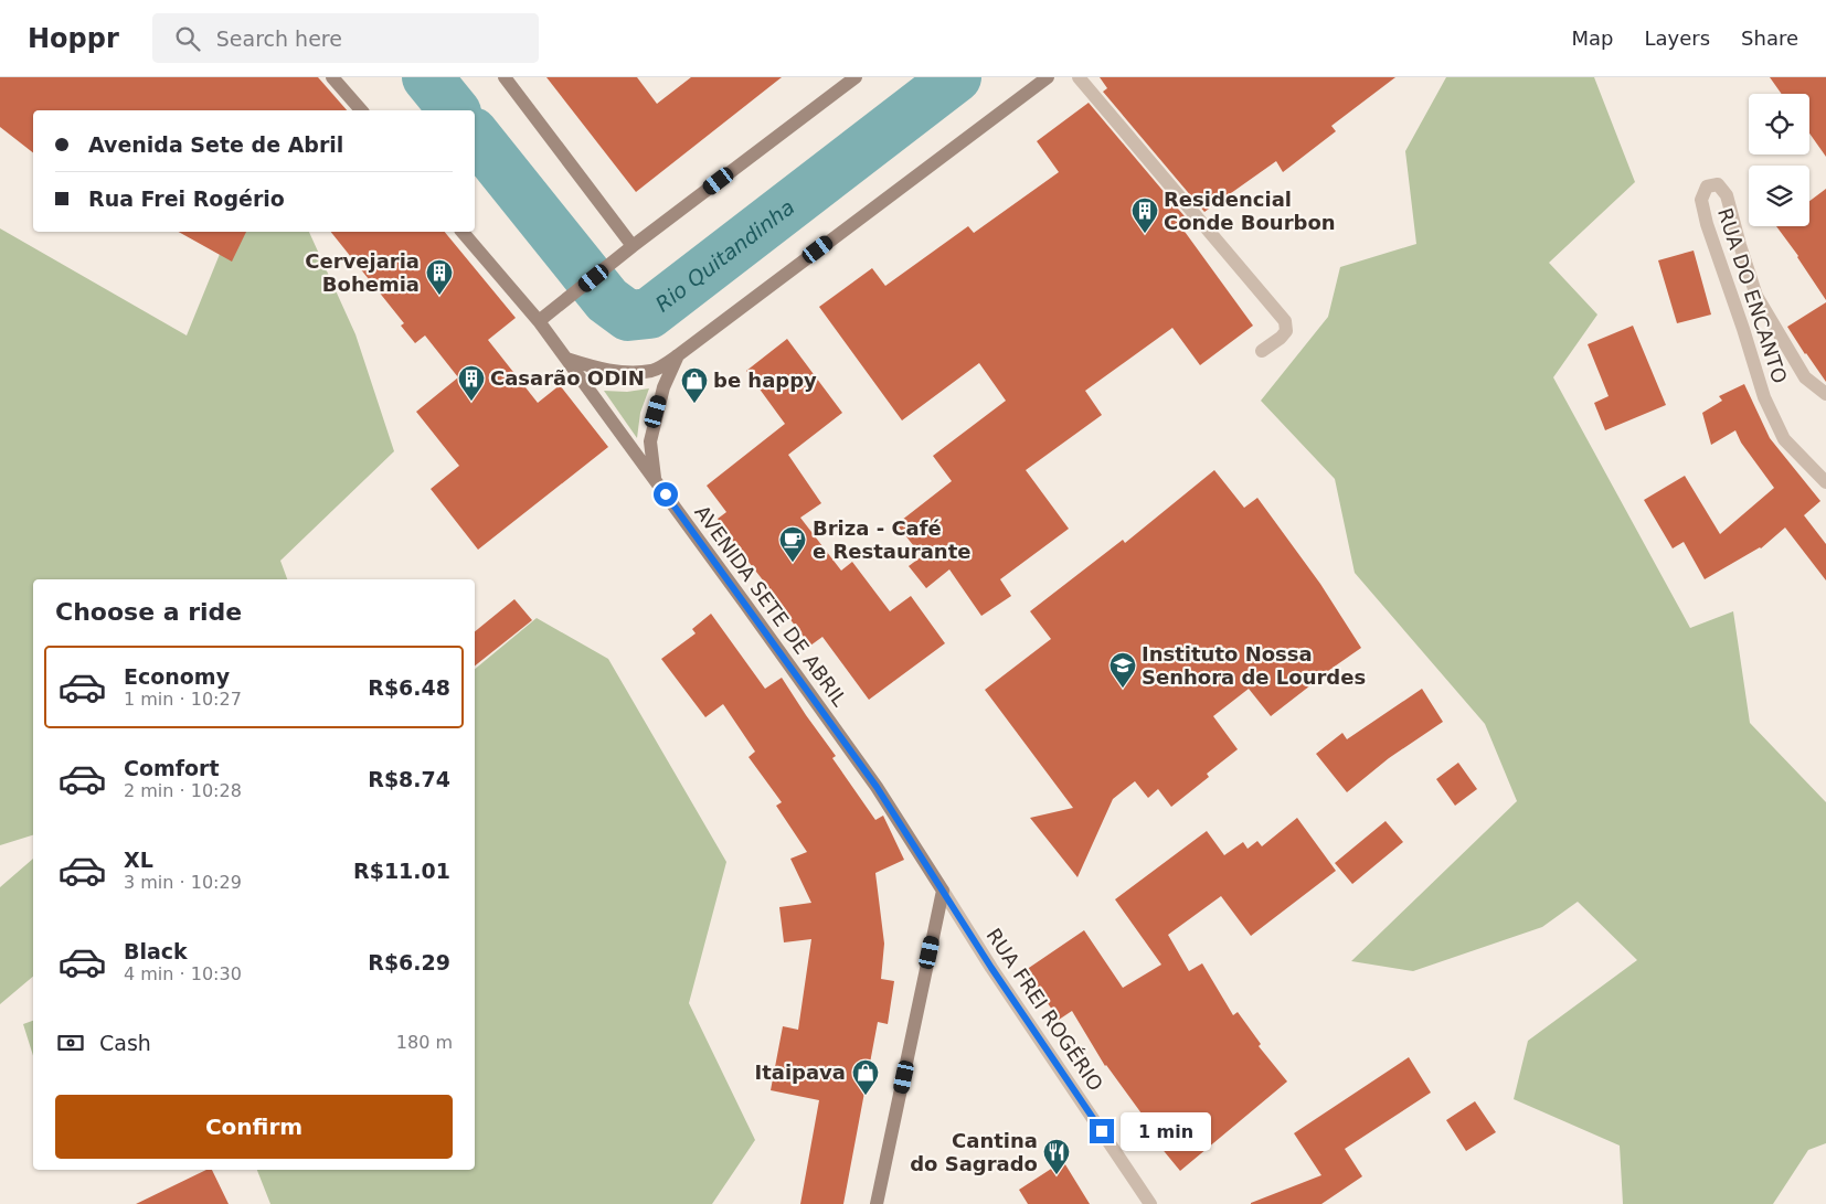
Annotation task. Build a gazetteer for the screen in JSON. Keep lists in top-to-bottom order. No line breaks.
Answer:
{"streets":{"main road":["AVENIDA SETE DE ABRIL"],"street":["RUA DO ENCANTO","RUA FREI ROGÉRIO"]},"crossings":[["AVENIDA SETE DE ABRIL","RUA FREI ROGÉRIO"]],"water":["Rio Quitandinha"],"places":{"building":["Residencial Conde Bourbon","Cervejaria Bohemia","Casarão ODIN"],"shop":["be happy","Itaipava"],"cafe":["Briza - Café e Restaurante"],"school or university":["Instituto Nossa Senhora de Lourdes"],"restaurant":["Cantina do Sagrado"]},"page":{"header":"Hoppr","search":"Search here","nav":["Map","Layers","Share"],"banner":["Avenida Sete de Abril","Rua Frei Rogério"],"heading":"Choose a ride","list":[{"name":"Economy","note":"1 min · 10:27","value":"R$6.48"},{"name":"Comfort","note":"2 min · 10:28","value":"R$8.74"},{"name":"XL","note":"3 min · 10:29","value":"R$11.01"},{"name":"Black","note":"4 min · 10:30","value":"R$6.29"}],"pay":["Cash","180 m"],"buttons":"Confirm","bubble":"1 min"}}
